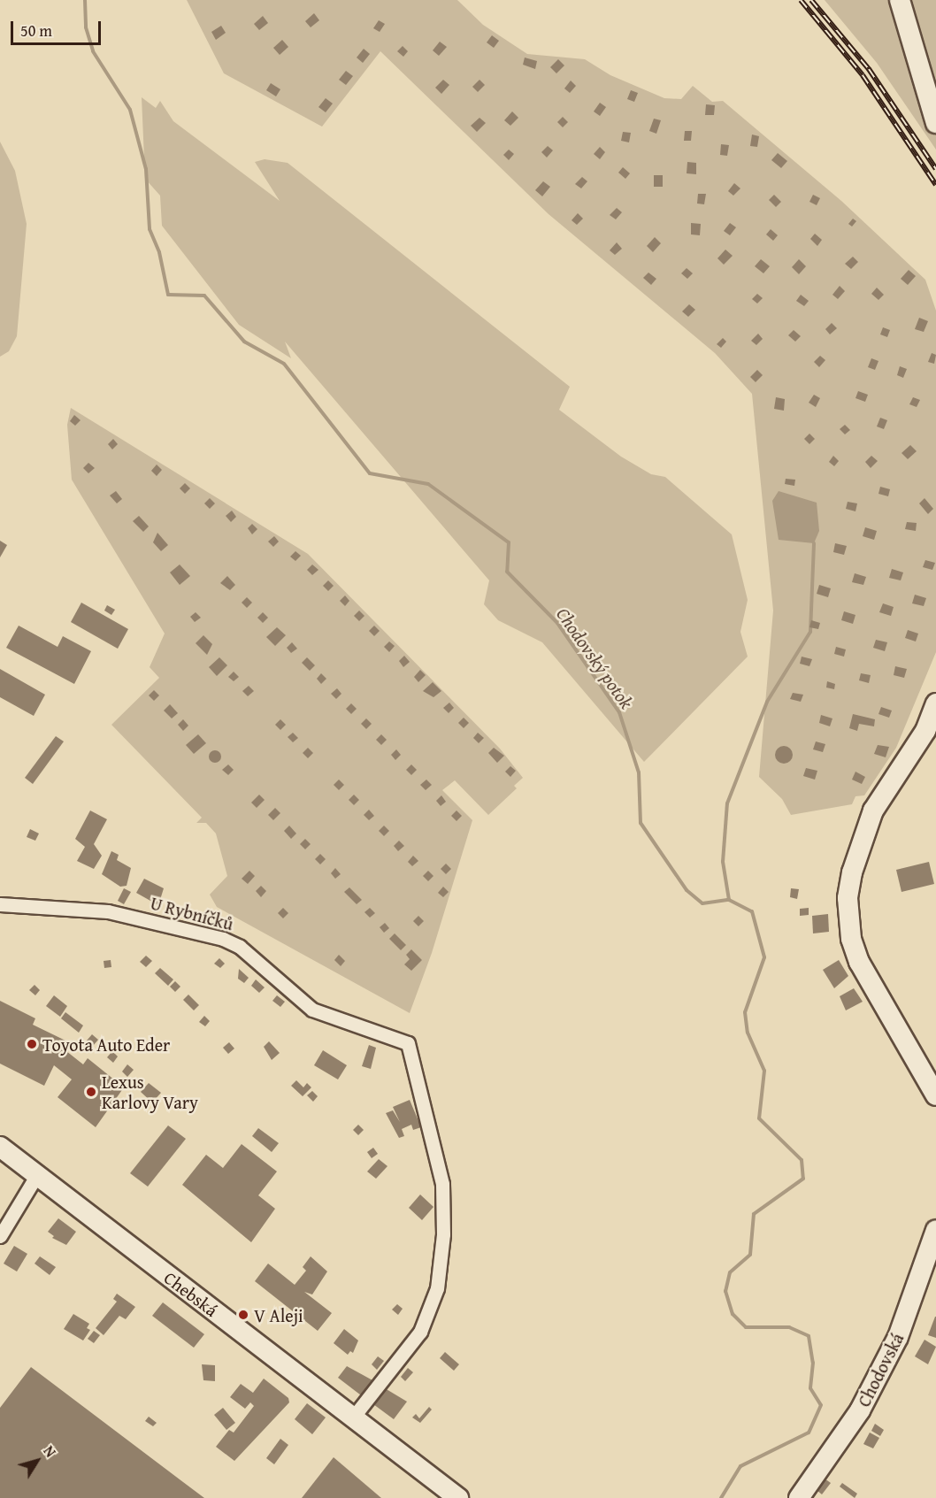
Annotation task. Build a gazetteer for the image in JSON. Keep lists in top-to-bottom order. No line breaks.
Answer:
{"streets":{"street":["U Rybníčků","Chebská","Chodovská"]},"crossings":[["U Rybníčků","Chebská"]],"water":["Chodovský potok"],"places":["Toyota Auto Eder","Lexus Karlovy Vary","V Aleji"],"scale_bar":"50 m","north":"top right"}
